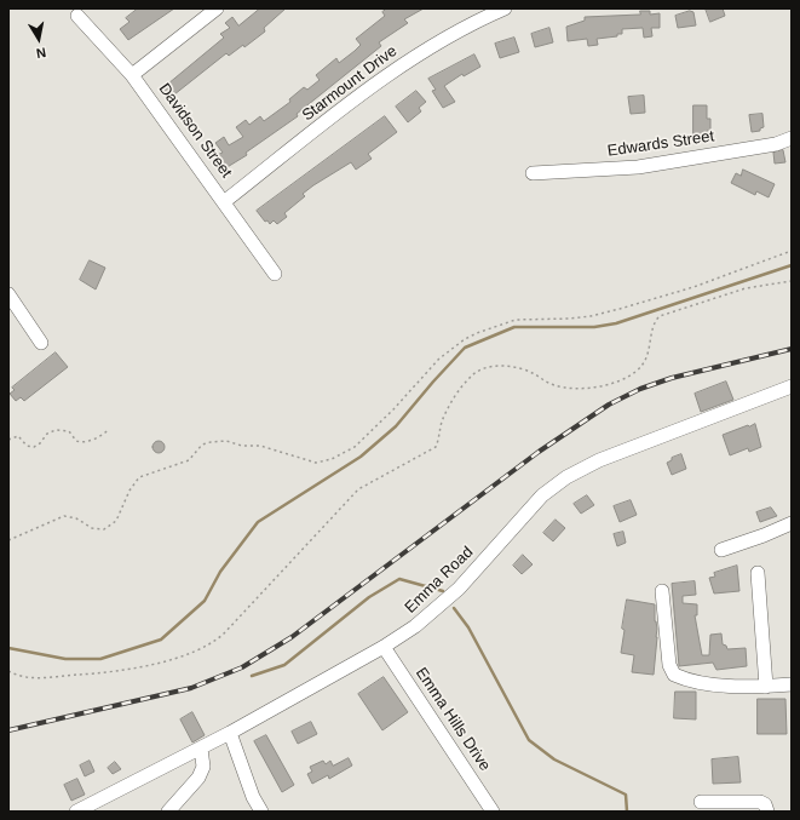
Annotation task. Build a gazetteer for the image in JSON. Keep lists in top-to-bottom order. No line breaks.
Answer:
{"streets":{"street":["Starmount Drive","Davidson Street","Edwards Street","Emma Road","Emma Hills Drive"]},"crossings":[["Starmount Drive","Davidson Street"],["Emma Road","Emma Hills Drive"]],"north":"bottom"}
